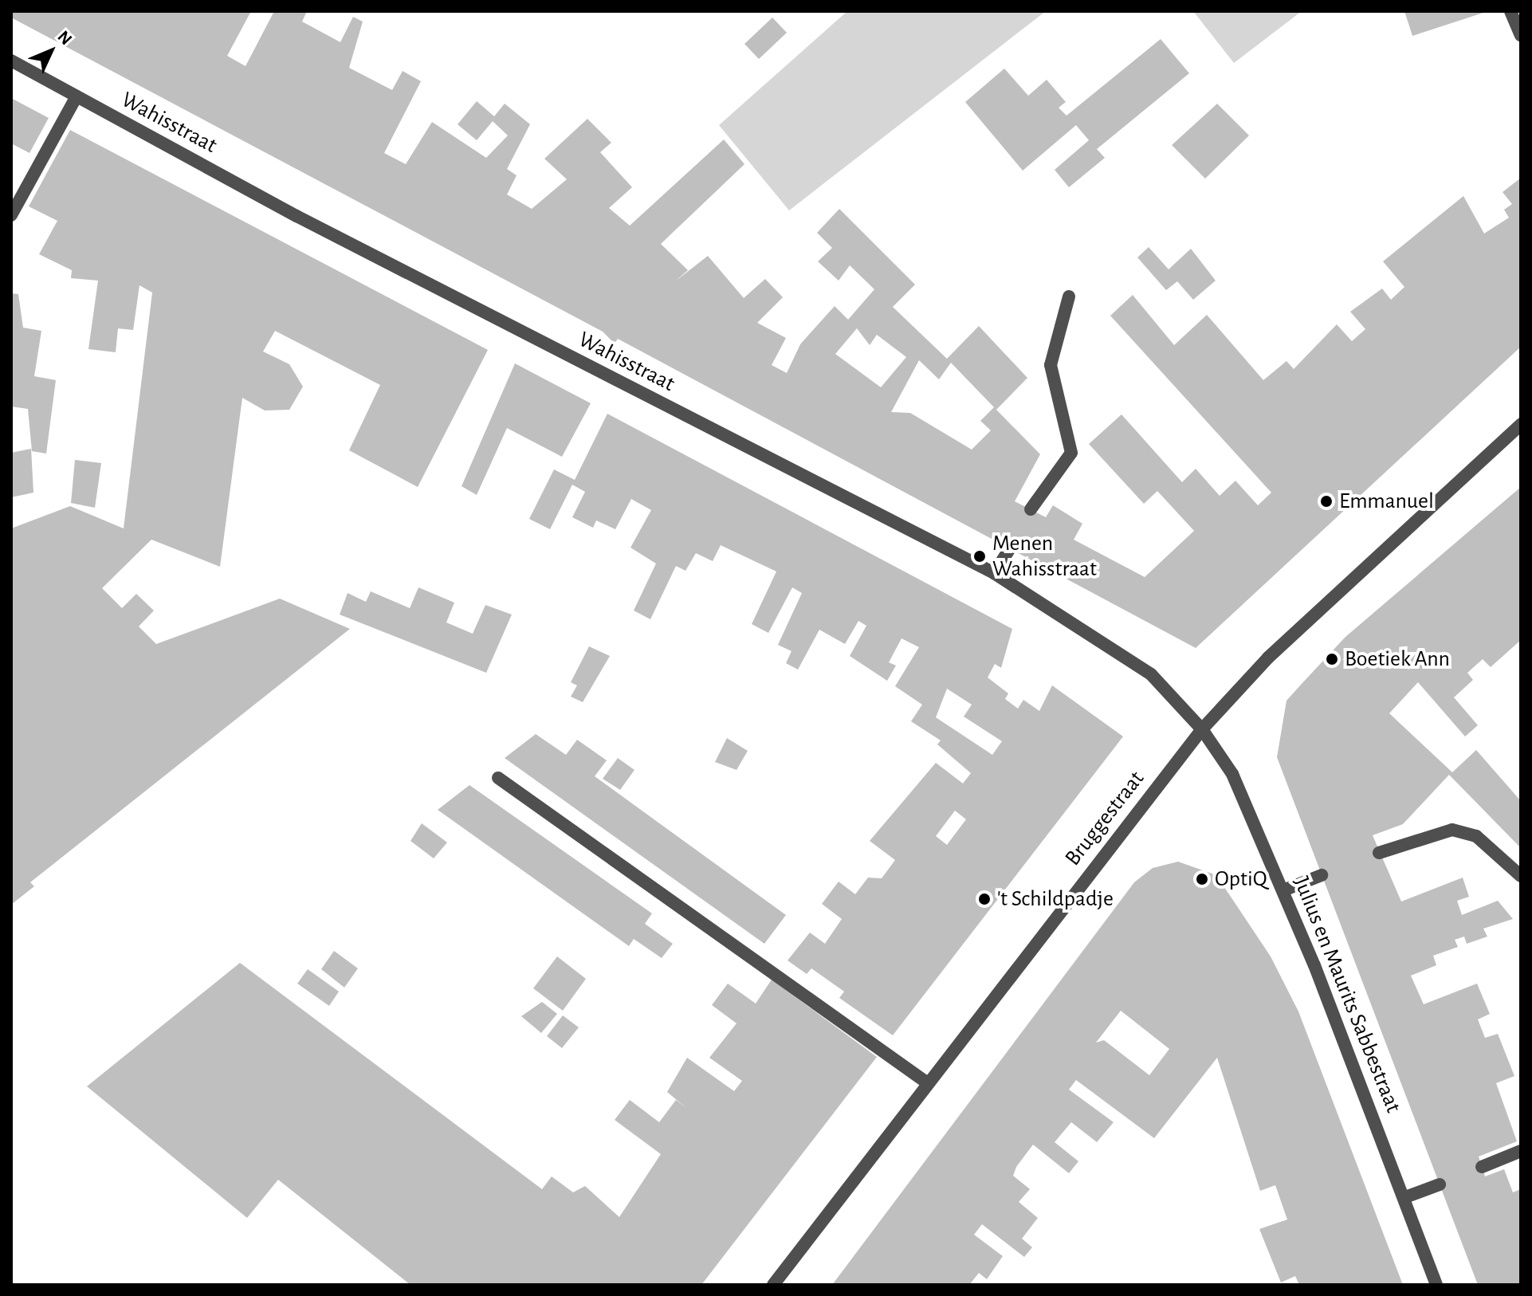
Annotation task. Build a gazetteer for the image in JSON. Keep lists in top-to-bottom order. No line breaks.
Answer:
{"streets":{"street":["Wahisstraat","Bruggestraat","Julius en Maurits Sabbestraat"]},"crossings":[["Wahisstraat","Bruggestraat"],["Wahisstraat","Julius en Maurits Sabbestraat"],["Bruggestraat","Julius en Maurits Sabbestraat"]],"places":["Emmanuel","Menen Wahisstraat","Boetiek Ann","OptiQ","'t Schildpadje"],"north":"top right"}
